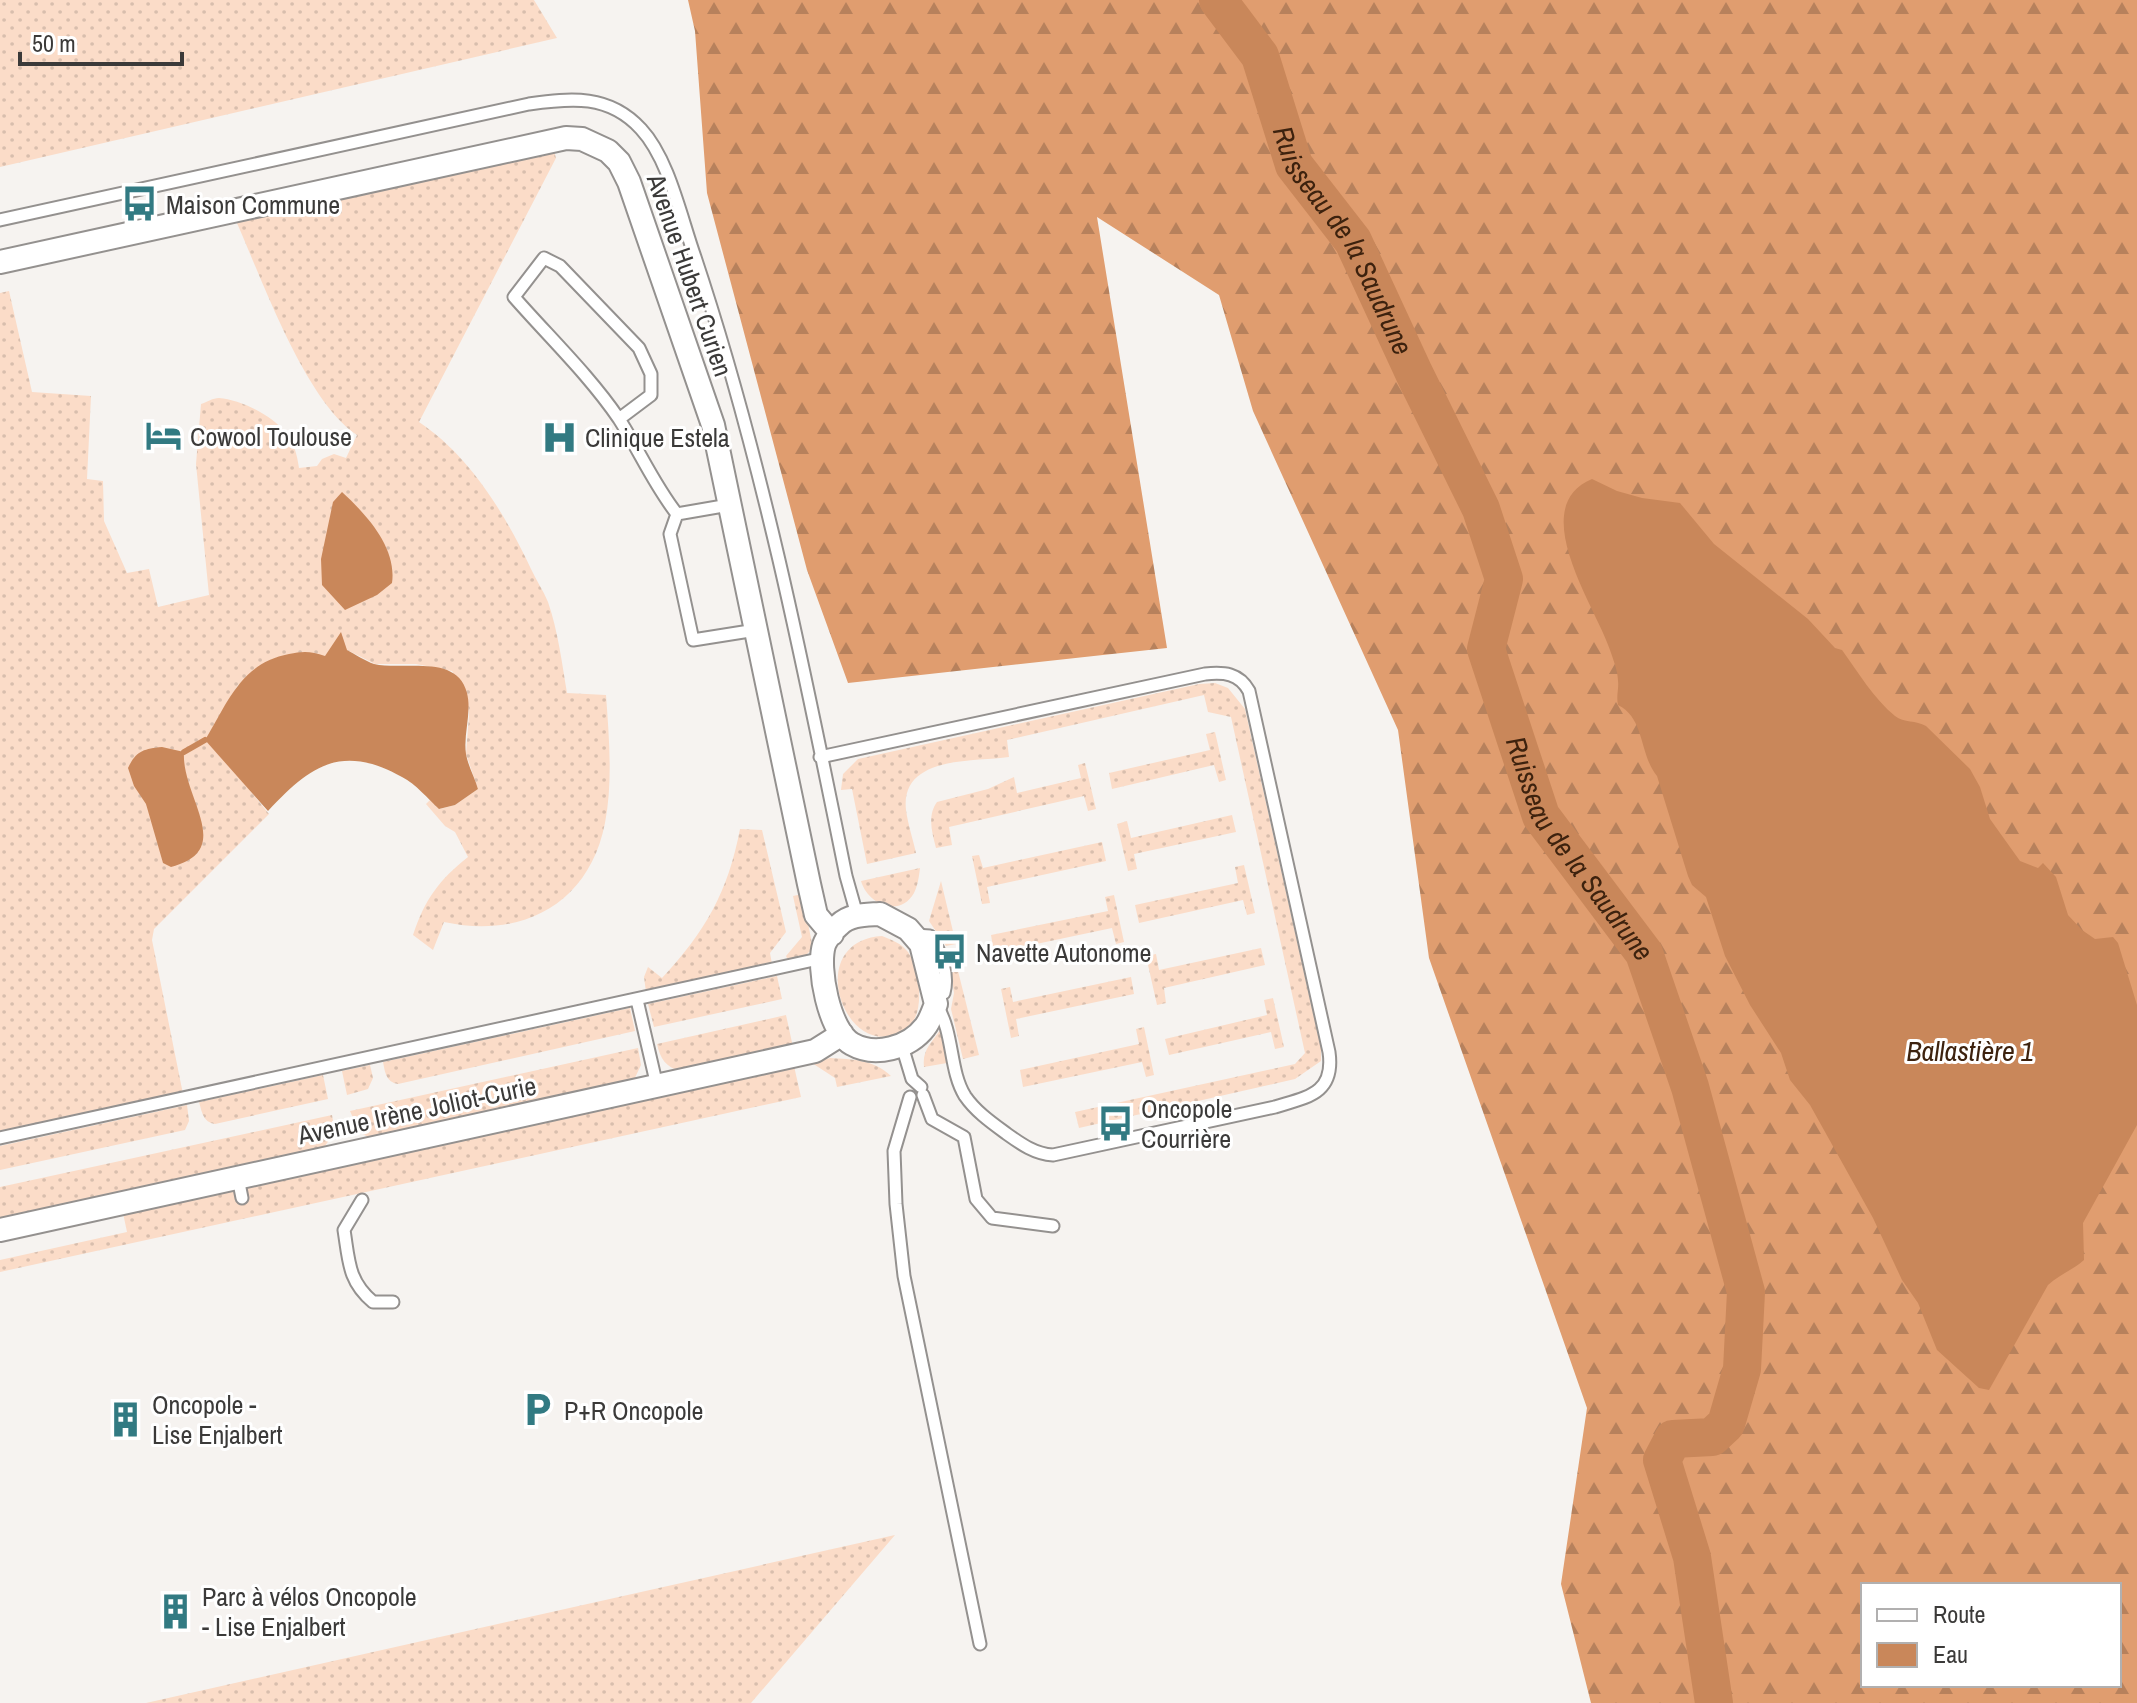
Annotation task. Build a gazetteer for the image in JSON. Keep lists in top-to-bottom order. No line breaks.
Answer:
{"streets":{"street":["Avenue Hubert Curien","Avenue Irène Joliot-Curie"]},"crossings":[["Avenue Hubert Curien","Avenue Irène Joliot-Curie"]],"water":["Ruisseau de la Saudrune","Ballastière 1"],"places":{"bus stop":["Maison Commune","Navette Autonome","Oncopole Courrière"],"hotel":["Cowool Toulouse"],"hospital":["Clinique Estela"],"parking":["P+R Oncopole"],"building":["Oncopole - Lise Enjalbert","Parc à vélos Oncopole - Lise Enjalbert"]},"legend":["Route","Eau"],"scale_bar":"50 m"}
